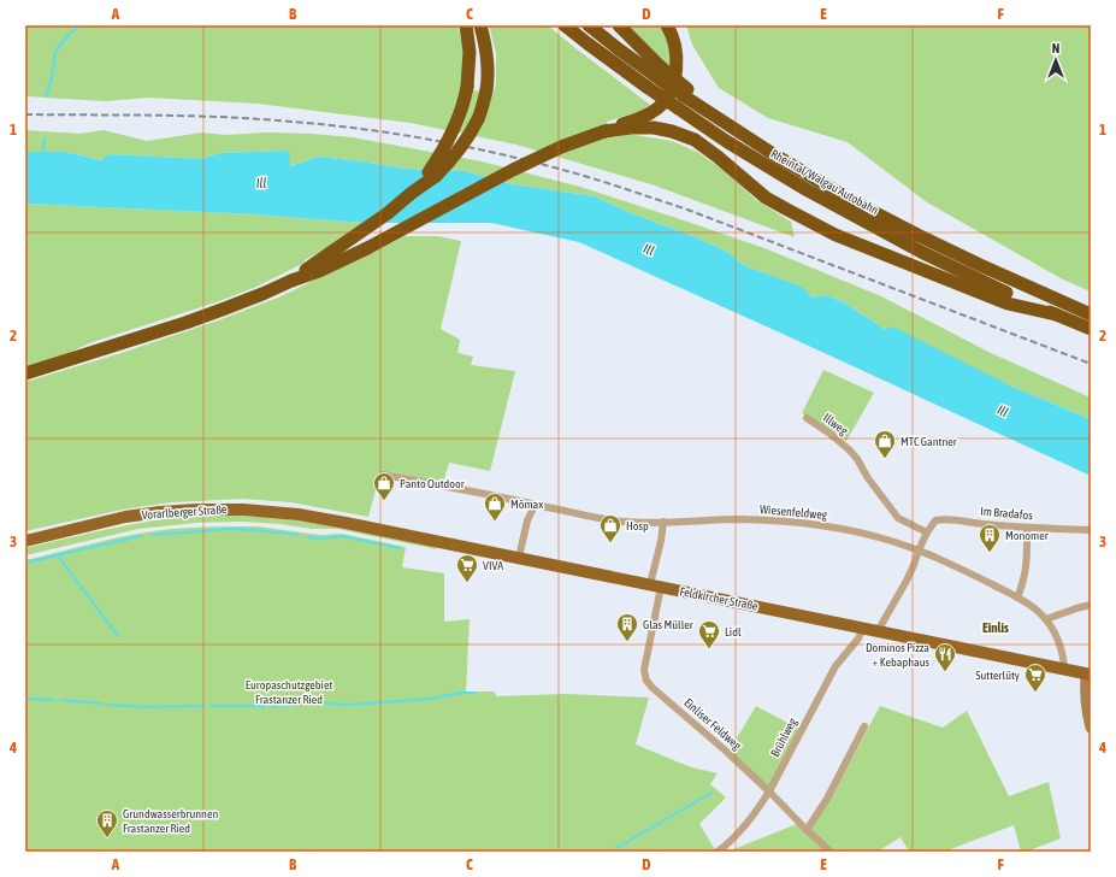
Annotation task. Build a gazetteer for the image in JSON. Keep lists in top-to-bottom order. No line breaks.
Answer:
{"streets":{"highway":["Rheintal/Walgau Autobahn"],"main road":["Vorarlberger Straße","Feldkircher Straße"],"street":["Illweg","Wiesenfeldweg","Im Bradafos","Einliser Feldweg","Brühlweg"]},"crossings":[["Illweg","Im Bradafos"],["Vorarlberger Straße","Feldkircher Straße"],["Wiesenfeldweg","Im Bradafos"],["Wiesenfeldweg","Feldkircher Straße"],["Feldkircher Straße","Einliser Feldweg"],["Feldkircher Straße","Brühlweg"],["Einliser Feldweg","Brühlweg"]],"districts":["Einlis"],"water":["Ill"],"parks":["Europaschutzgebiet Frastanzer Ried"],"places":{"shop":["MTC Gantner","Panto Outdoor","Mömax","Hosp"],"building":["Monomer","Glas Müller","Grundwasserbrunnen Frastanzer Ried"],"supermarket":["VIVA","Lidl","Sutterlüty"],"restaurant":["Dominos Pizza + Kebaphaus"]},"north":"top","grid":{"columns":["A","B","C","D","E","F"],"rows":["1","2","3","4"]}}
